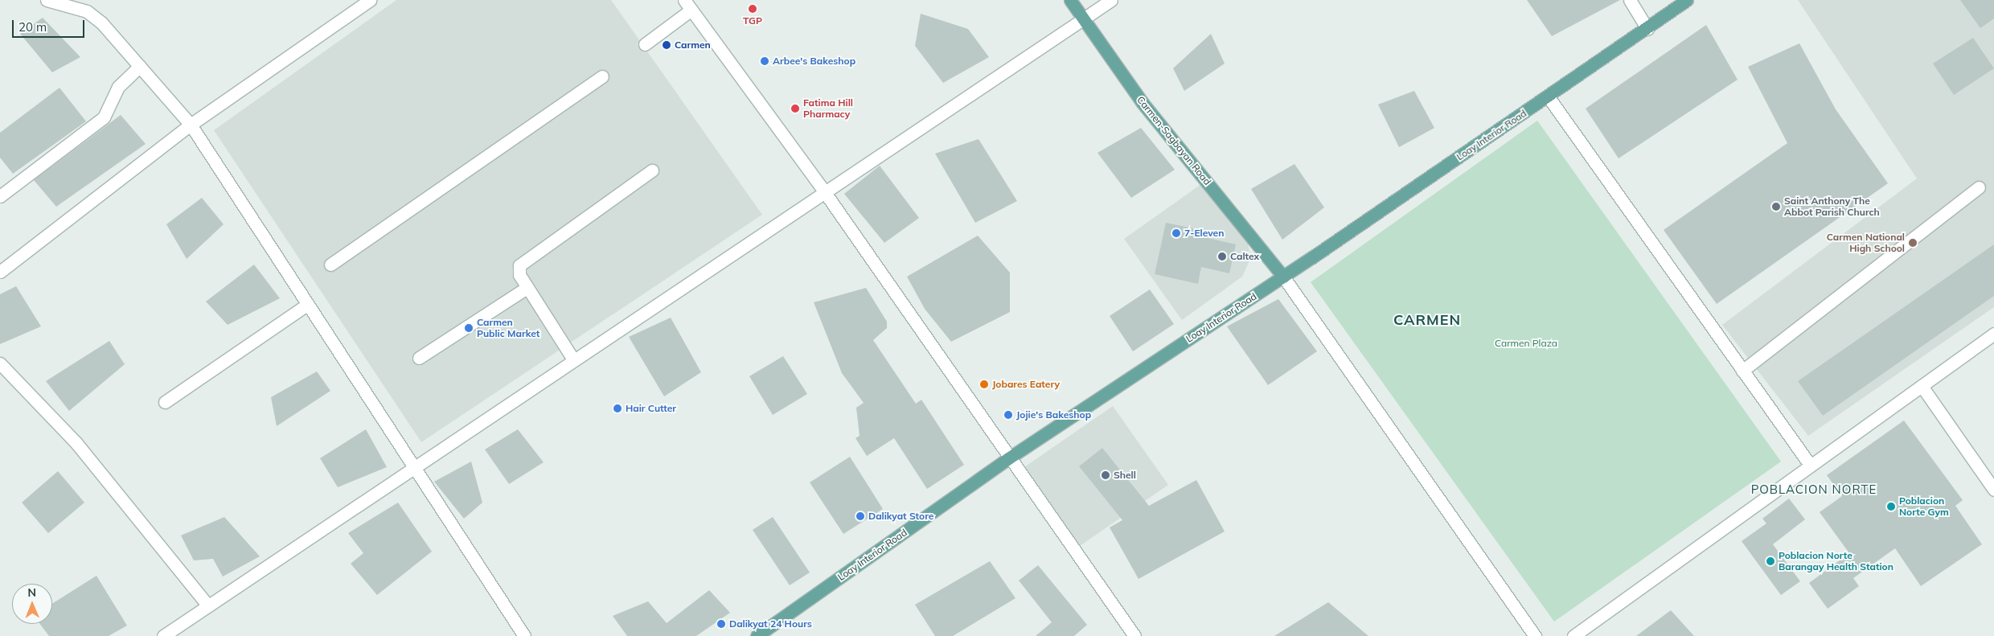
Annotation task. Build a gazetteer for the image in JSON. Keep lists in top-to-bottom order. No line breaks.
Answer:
{"streets":{"main road":["Loay Interior Road","Carmen-Sagbayan Road"]},"crossings":[["Loay Interior Road","Carmen-Sagbayan Road"]],"districts":["CARMEN","POBLACION NORTE"],"parks":["Carmen Plaza"],"places":["TGP","Carmen","Arbee's Bakeshop","Fatima Hill Pharmacy","Saint Anthony The Abbot Parish Church","7-Eleven","Carmen National High School","Caltex","Carmen Public Market","Jobares Eatery","Hair Cutter","Jojie's Bakeshop","Shell","Poblacion Norte Gym","Dalikyat Store","Poblacion Norte Barangay Health Station","Dalikyat 24 Hours"],"scale_bar":"20 m","north":"top"}
